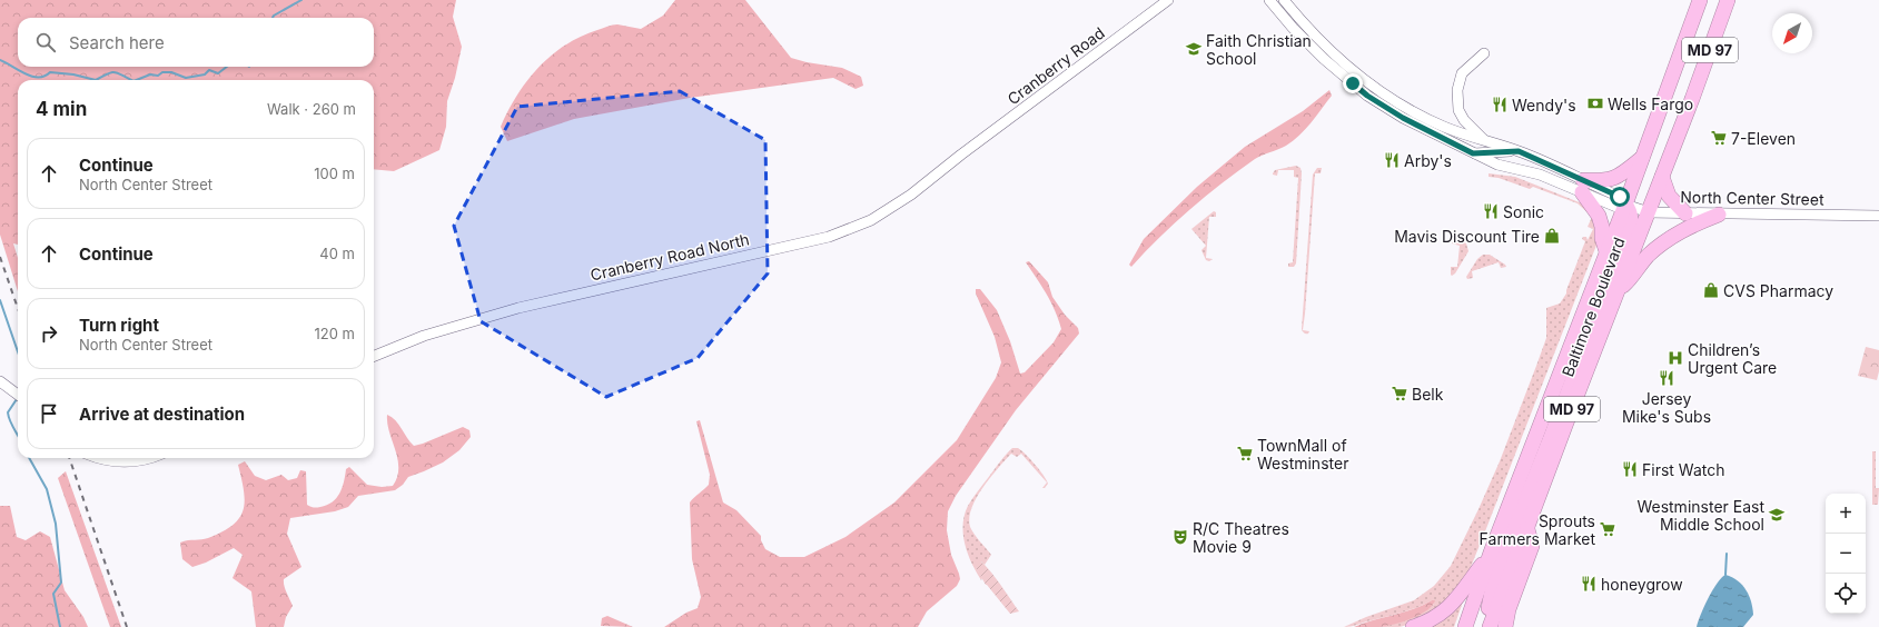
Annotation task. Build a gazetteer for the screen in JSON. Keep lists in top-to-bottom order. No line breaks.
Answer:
{"streets":{"highway":["MD 97","Baltimore Boulevard"],"street":["Cranberry Road","North Center Street","Cranberry Road North"]},"crossings":[["Cranberry Road","Cranberry Road North"],["North Center Street","Baltimore Boulevard"]],"places":{"school or university":["Faith Christian School","Westminster East Middle School"],"bank":["Wells Fargo"],"restaurant":["Wendy's","Arby's","Sonic","Jersey Mike's Subs","First Watch","honeygrow"],"supermarket":["7-Eleven","Belk","TownMall of Westminster","Sprouts Farmers Market"],"shop":["Mavis Discount Tire","CVS Pharmacy"],"hospital":["Children’s Urgent Care"],"theatre":["R/C Theatres Movie 9"]},"north":"bottom left","page":{"search":"Search here","heading":["4 min","Walk · 260 m"],"list":[["Continue","North Center Street","100 m"],["Continue","40 m"],["Turn right","North Center Street","120 m"],"Arrive at destination"],"map_buttons":["+","−"]}}
